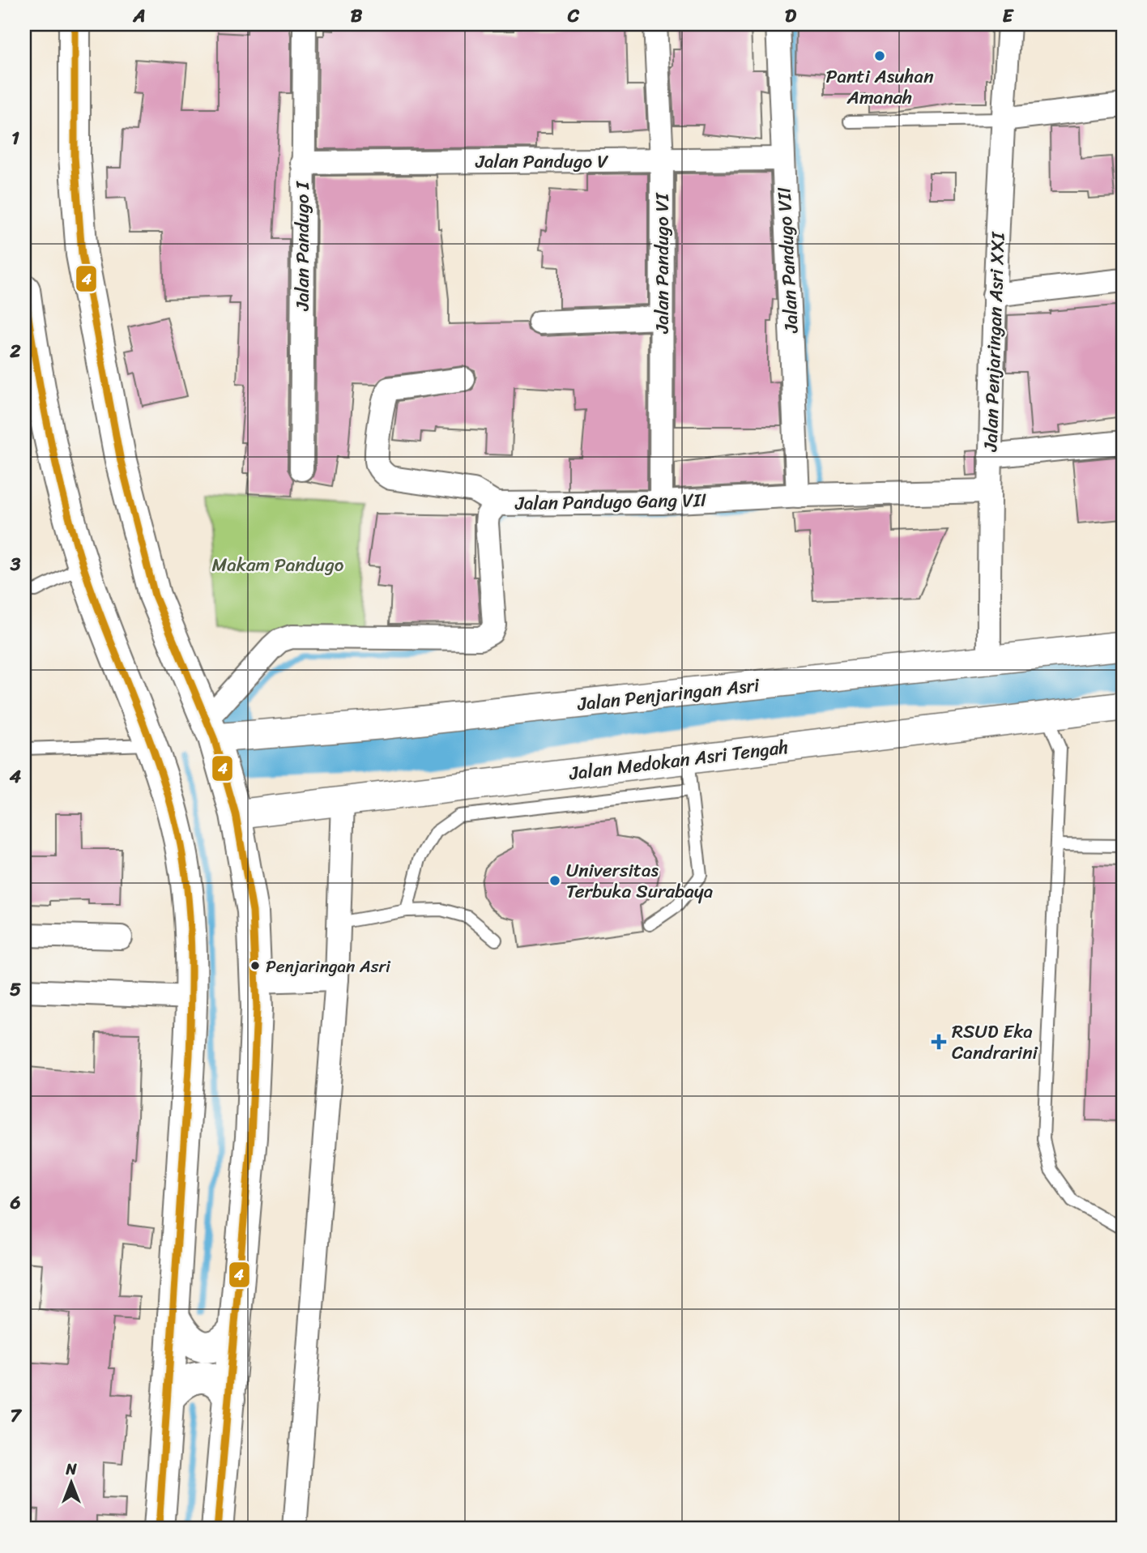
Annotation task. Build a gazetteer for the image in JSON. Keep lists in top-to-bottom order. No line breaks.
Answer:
{"streets":{"street":["Jalan Pandugo V","Jalan Pandugo I","Jalan Pandugo VII","Jalan Pandugo VI","Jalan Penjaringan Asri XXI","Jalan Pandugo Gang VII","Jalan Penjaringan Asri","Jalan Medokan Asri Tengah"]},"crossings":[["Jalan Pandugo V","Jalan Pandugo I"],["Jalan Pandugo V","Jalan Pandugo VII"],["Jalan Pandugo V","Jalan Pandugo VI"],["Jalan Pandugo VII","Jalan Pandugo Gang VII"],["Jalan Pandugo VI","Jalan Pandugo Gang VII"],["Jalan Penjaringan Asri XXI","Jalan Penjaringan Asri"],["Jalan Pandugo Gang VII","Jalan Penjaringan Asri"]],"parks":["Makam Pandugo"],"places":{"other":["Panti Asuhan Amanah","Universitas Terbuka Surabaya","Penjaringan Asri"],"health":["RSUD Eka Candrarini"]},"lines":["transit line 4"],"north":"top","grid":{"columns":["A","B","C","D","E"],"rows":["1","2","3","4","5","6","7"]}}
